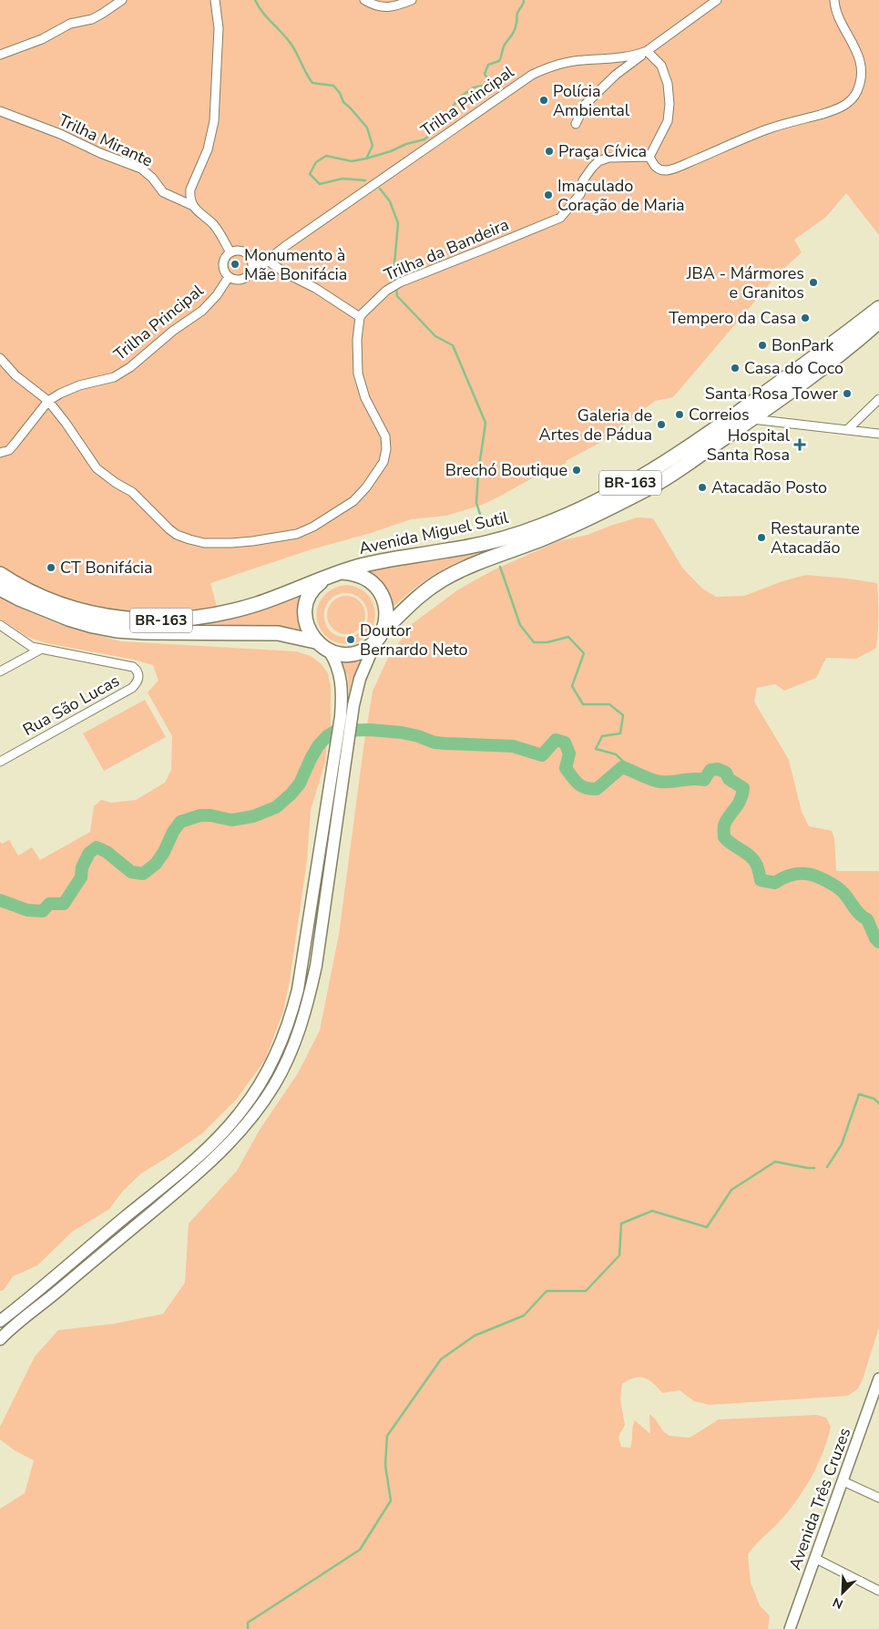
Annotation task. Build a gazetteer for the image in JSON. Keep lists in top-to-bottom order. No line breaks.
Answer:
{"streets":{"highway":["BR-163","Avenida Miguel Sutil"],"street":["Trilha Principal","Trilha Mirante","Trilha da Bandeira","Rua São Lucas","Avenida Três Cruzes"]},"crossings":[["Trilha Principal","Trilha Mirante"],["BR-163","Avenida Miguel Sutil"]],"places":{"other":["Polícia Ambiental","Praça Cívica","Imaculado Coração de Maria","Monumento à Mãe Bonifácia","JBA - Mármores e Granitos","Tempero da Casa","BonPark","Casa do Coco","Santa Rosa Tower","Correios","Galeria de Artes de Pádua","Brechó Boutique","Atacadão Posto","Restaurante Atacadão","CT Bonifácia","Doutor Bernardo Neto"],"health":["Hospital Santa Rosa"]},"north":"bottom left"}
